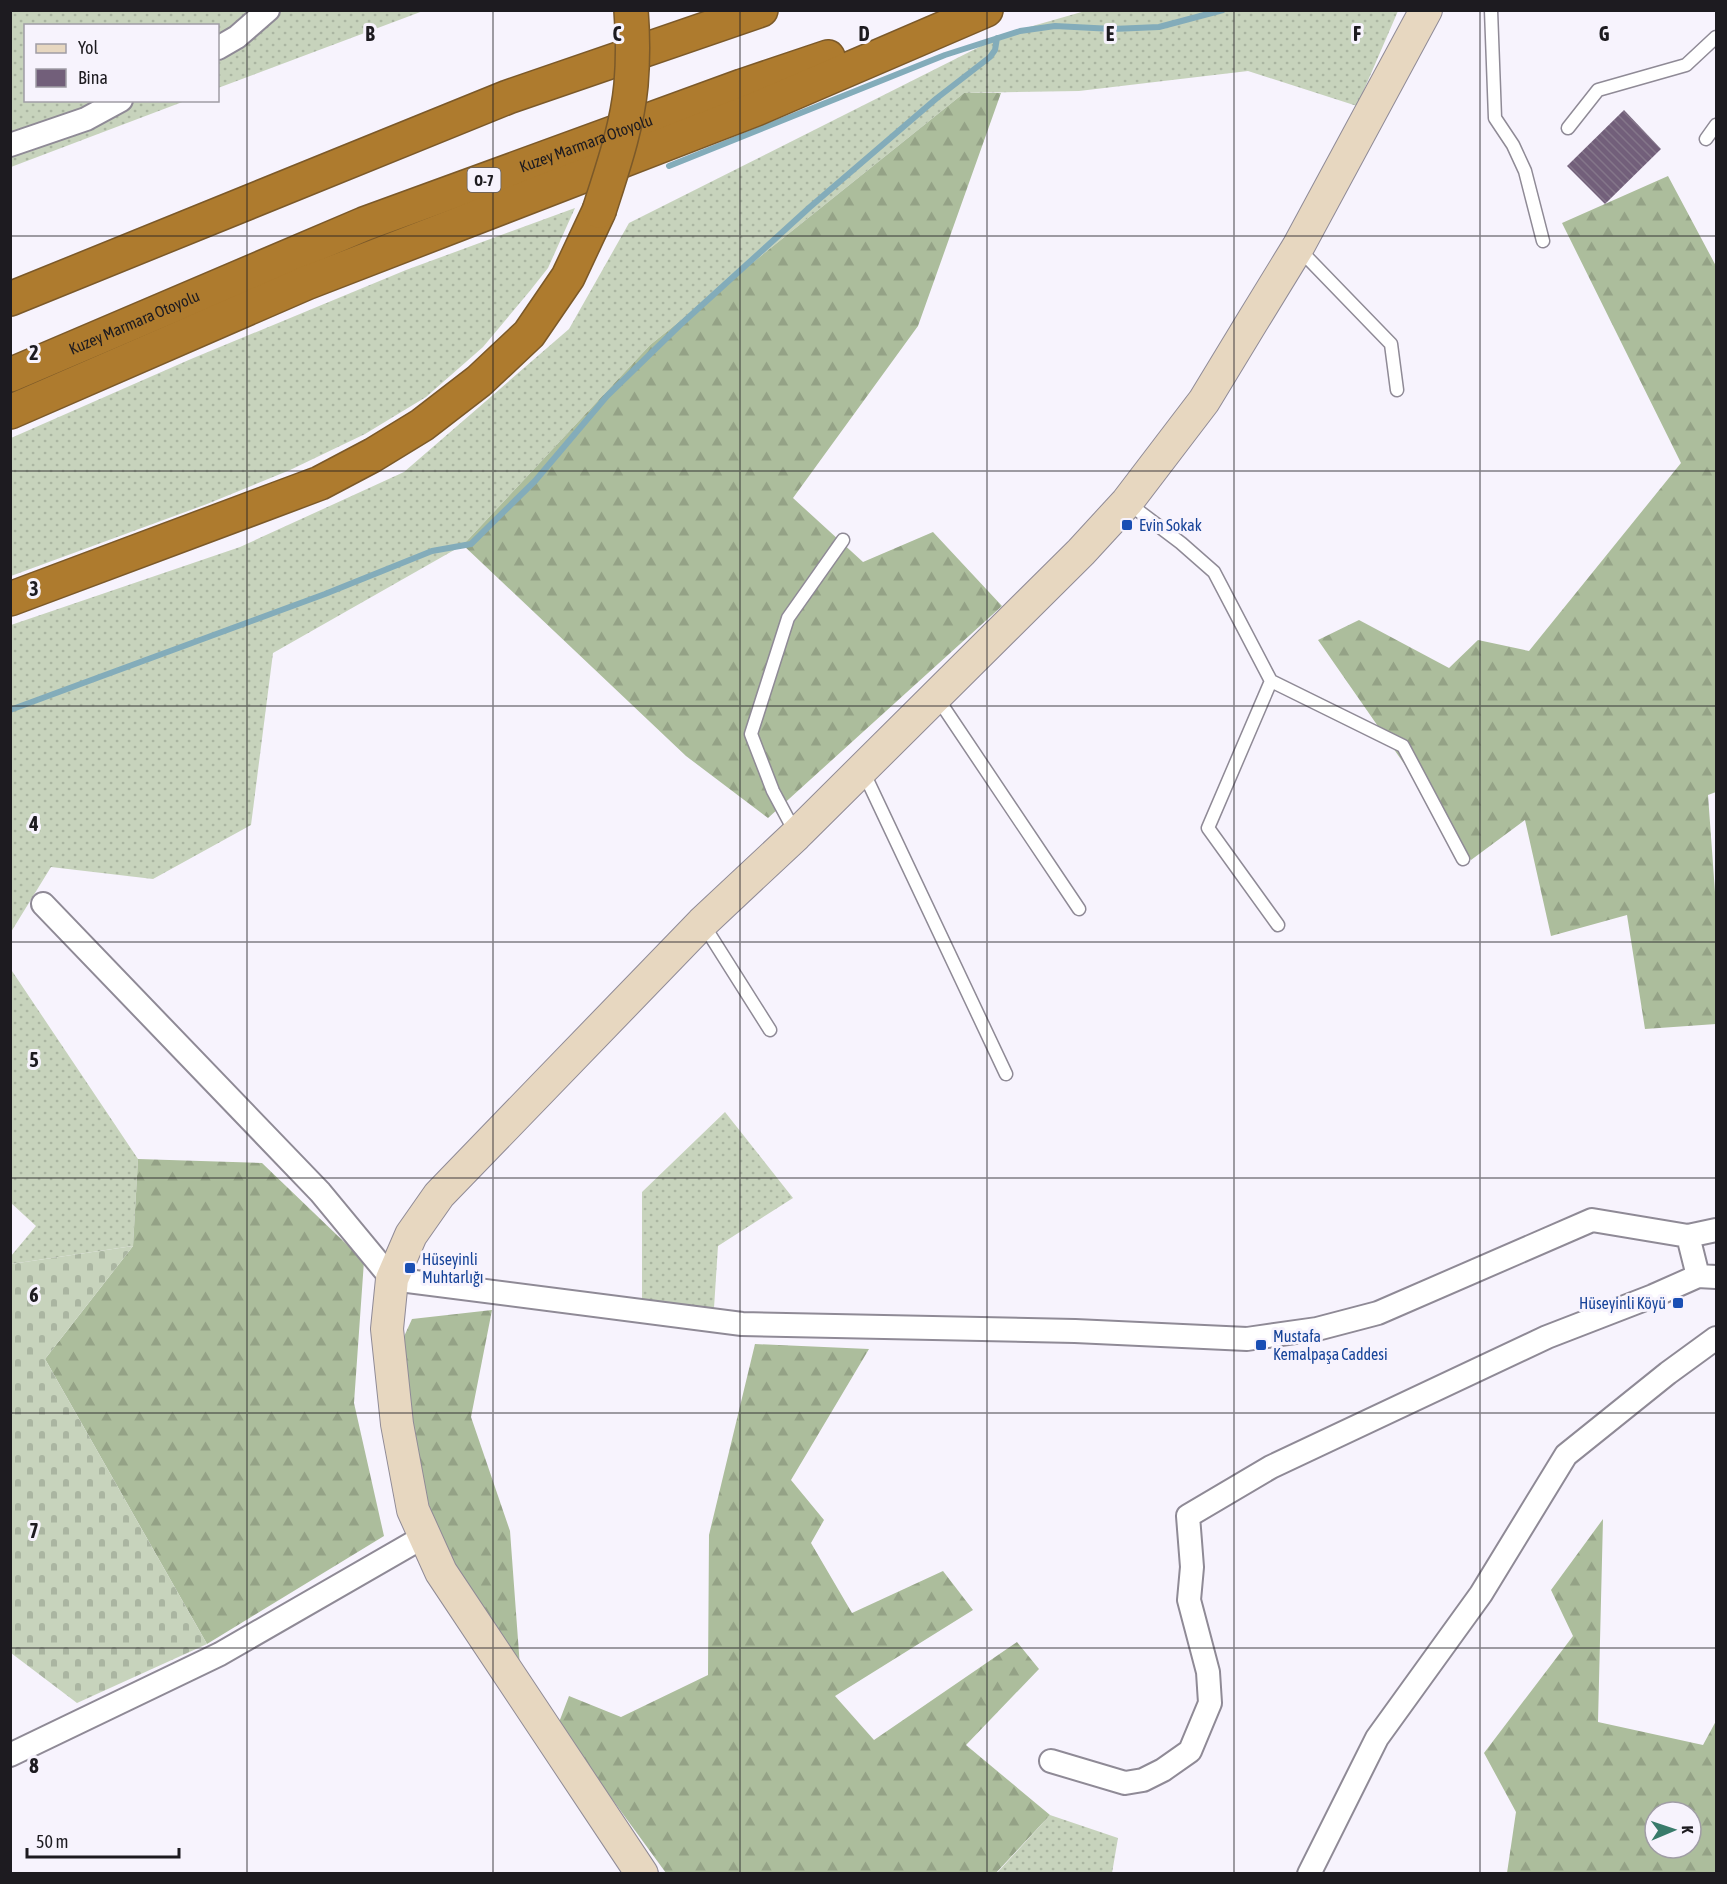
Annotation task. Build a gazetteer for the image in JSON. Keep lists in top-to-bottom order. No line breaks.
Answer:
{"streets":{"highway":["Kuzey Marmara Otoyolu","O-7"]},"places":{"transit":["Evin Sokak","Hüseyinli Muhtarlığı","Hüseyinli Köyü","Mustafa Kemalpaşa Caddesi"]},"legend":["Yol","Bina"],"scale_bar":"50 m","north":"right","grid":{"columns":["B","C","D","E","F","G"],"rows":["2","3","4","5","6","7","8"]}}
